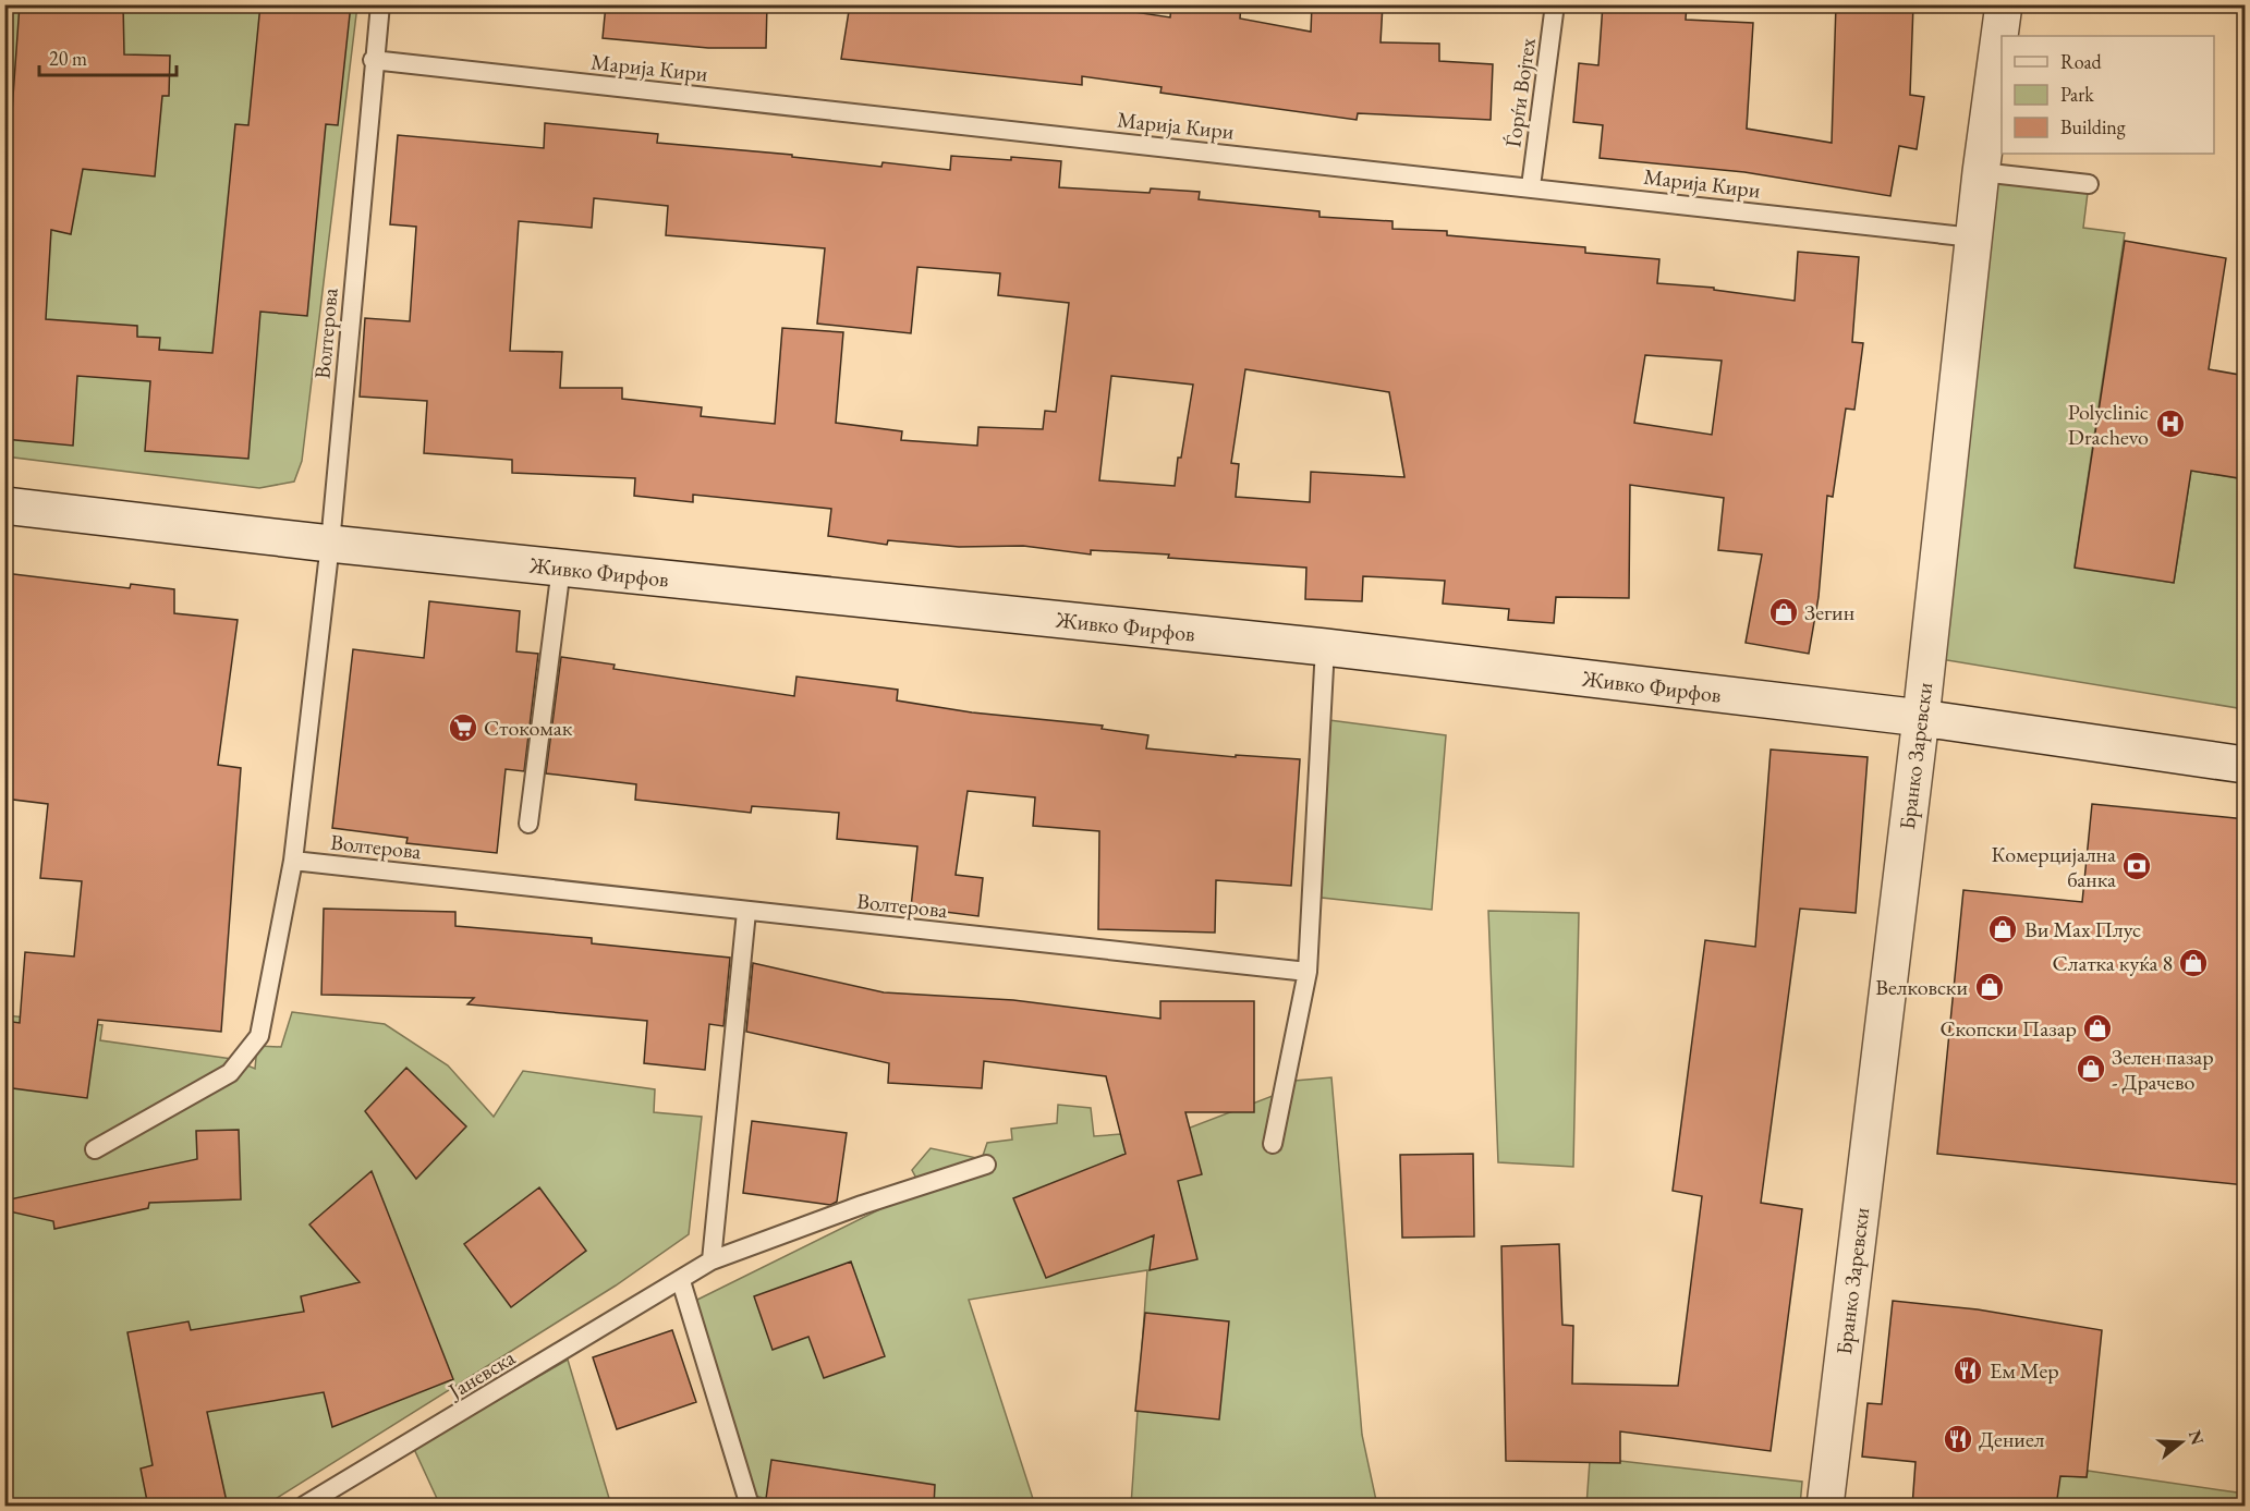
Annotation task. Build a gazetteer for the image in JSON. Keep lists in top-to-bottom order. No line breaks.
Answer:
{"streets":{"street":["Живко Фирфов","Бранко Заревски"],"lane":["Марија Кири","Ѓорѓи Војтех","Волтерова","Јаневска"]},"crossings":[["Марија Кири","Ѓорѓи Војтех"],["Марија Кири","Волтерова"],["Марија Кири","Бранко Заревски"],["Волтерова","Живко Фирфов"],["Живко Фирфов","Бранко Заревски"]],"places":{"hospital":["Polyclinic Drachevo"],"shop":["Зегин","Ви Мах Плус","Слатка куќа 8","Велковски","Скопски Пазар","Зелен пазар - Драчево"],"supermarket":["Стокомак"],"bank":["Комерцијална банка"],"restaurant":["Ем Мер","Дениел"]},"legend":["Road","Park","Building"],"scale_bar":"20 m","north":"right"}
